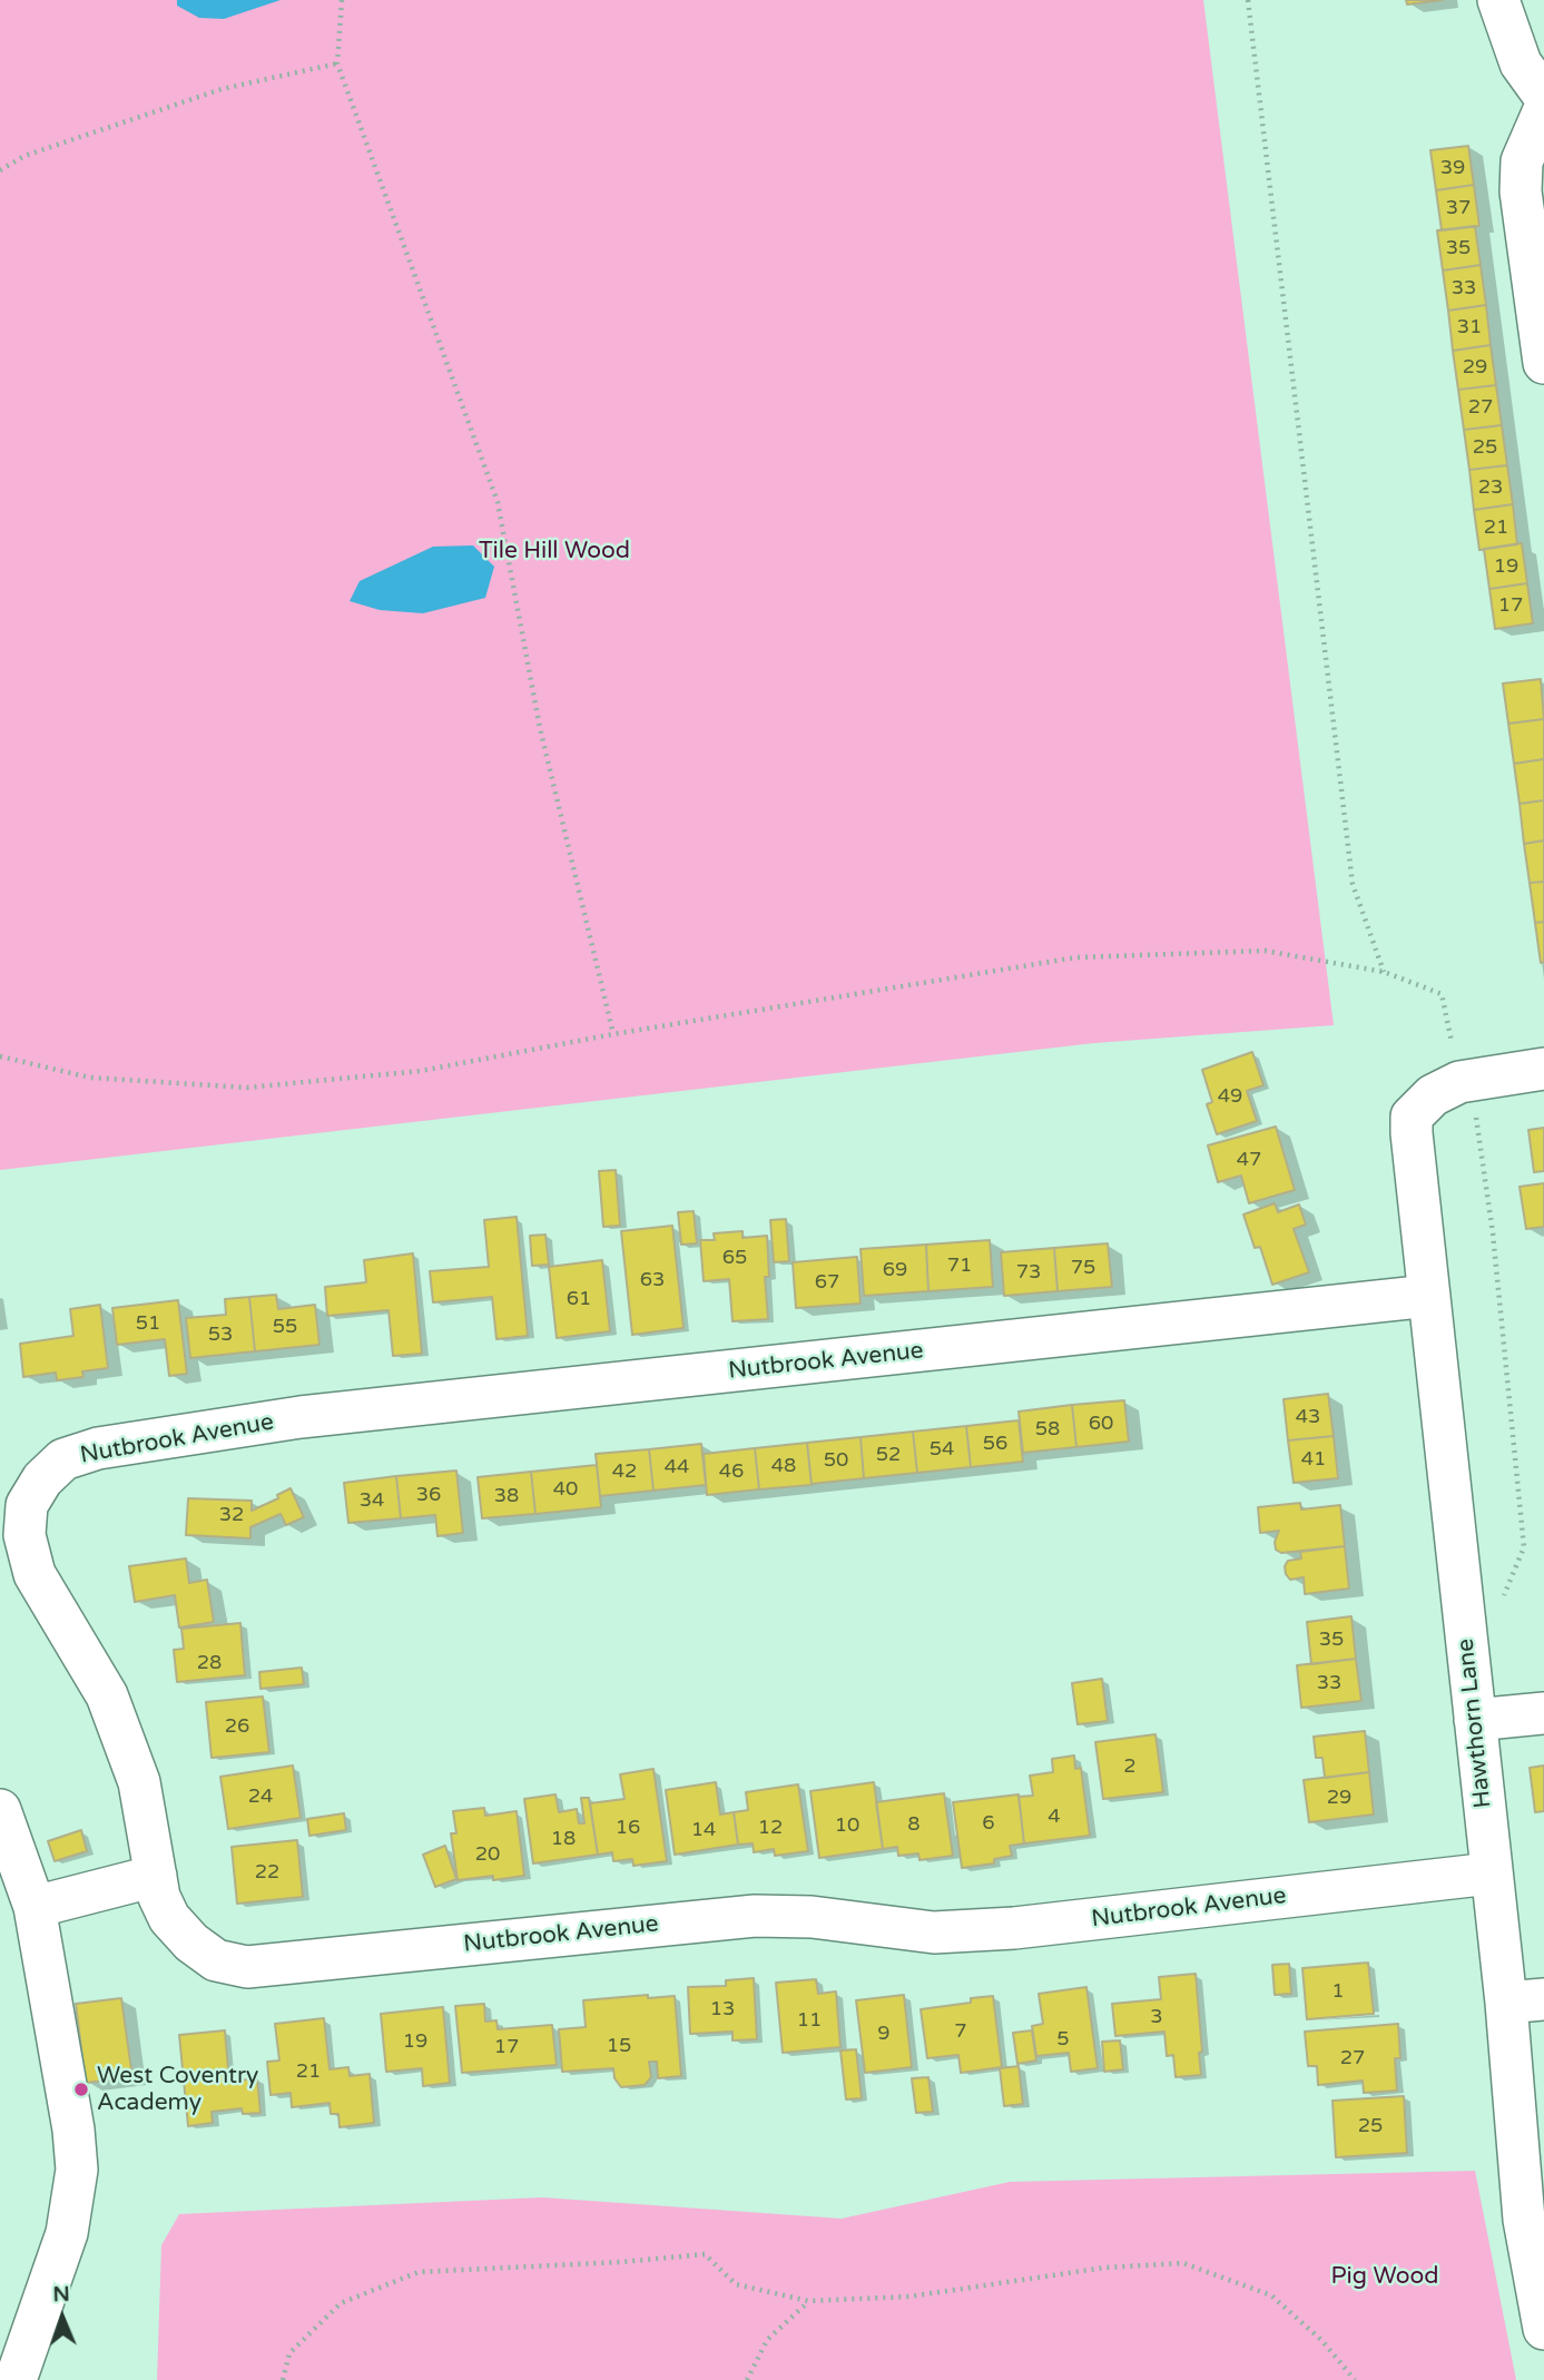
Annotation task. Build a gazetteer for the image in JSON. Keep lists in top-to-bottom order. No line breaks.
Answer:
{"streets":{"street":["Nutbrook Avenue","Hawthorn Lane"]},"crossings":[["Nutbrook Avenue","Hawthorn Lane"]],"parks":["Tile Hill Wood","Pig Wood"],"places":["West Coventry Academy"],"house_numbers":["39","37","35","33","31","29","27","25","23","21","19","17","49","47","65","71","75","69","73","63","67","61","51","55","53","43","60","58","56","54","52","41","50","48","44","42","46","40","36","38","34","32","35","28","33","26","2","24","29","4","6","8","10","16","12","14","18","20","22","1","13","3","11","7","9","5","19","15","17","27","21","25"],"north":"top"}
